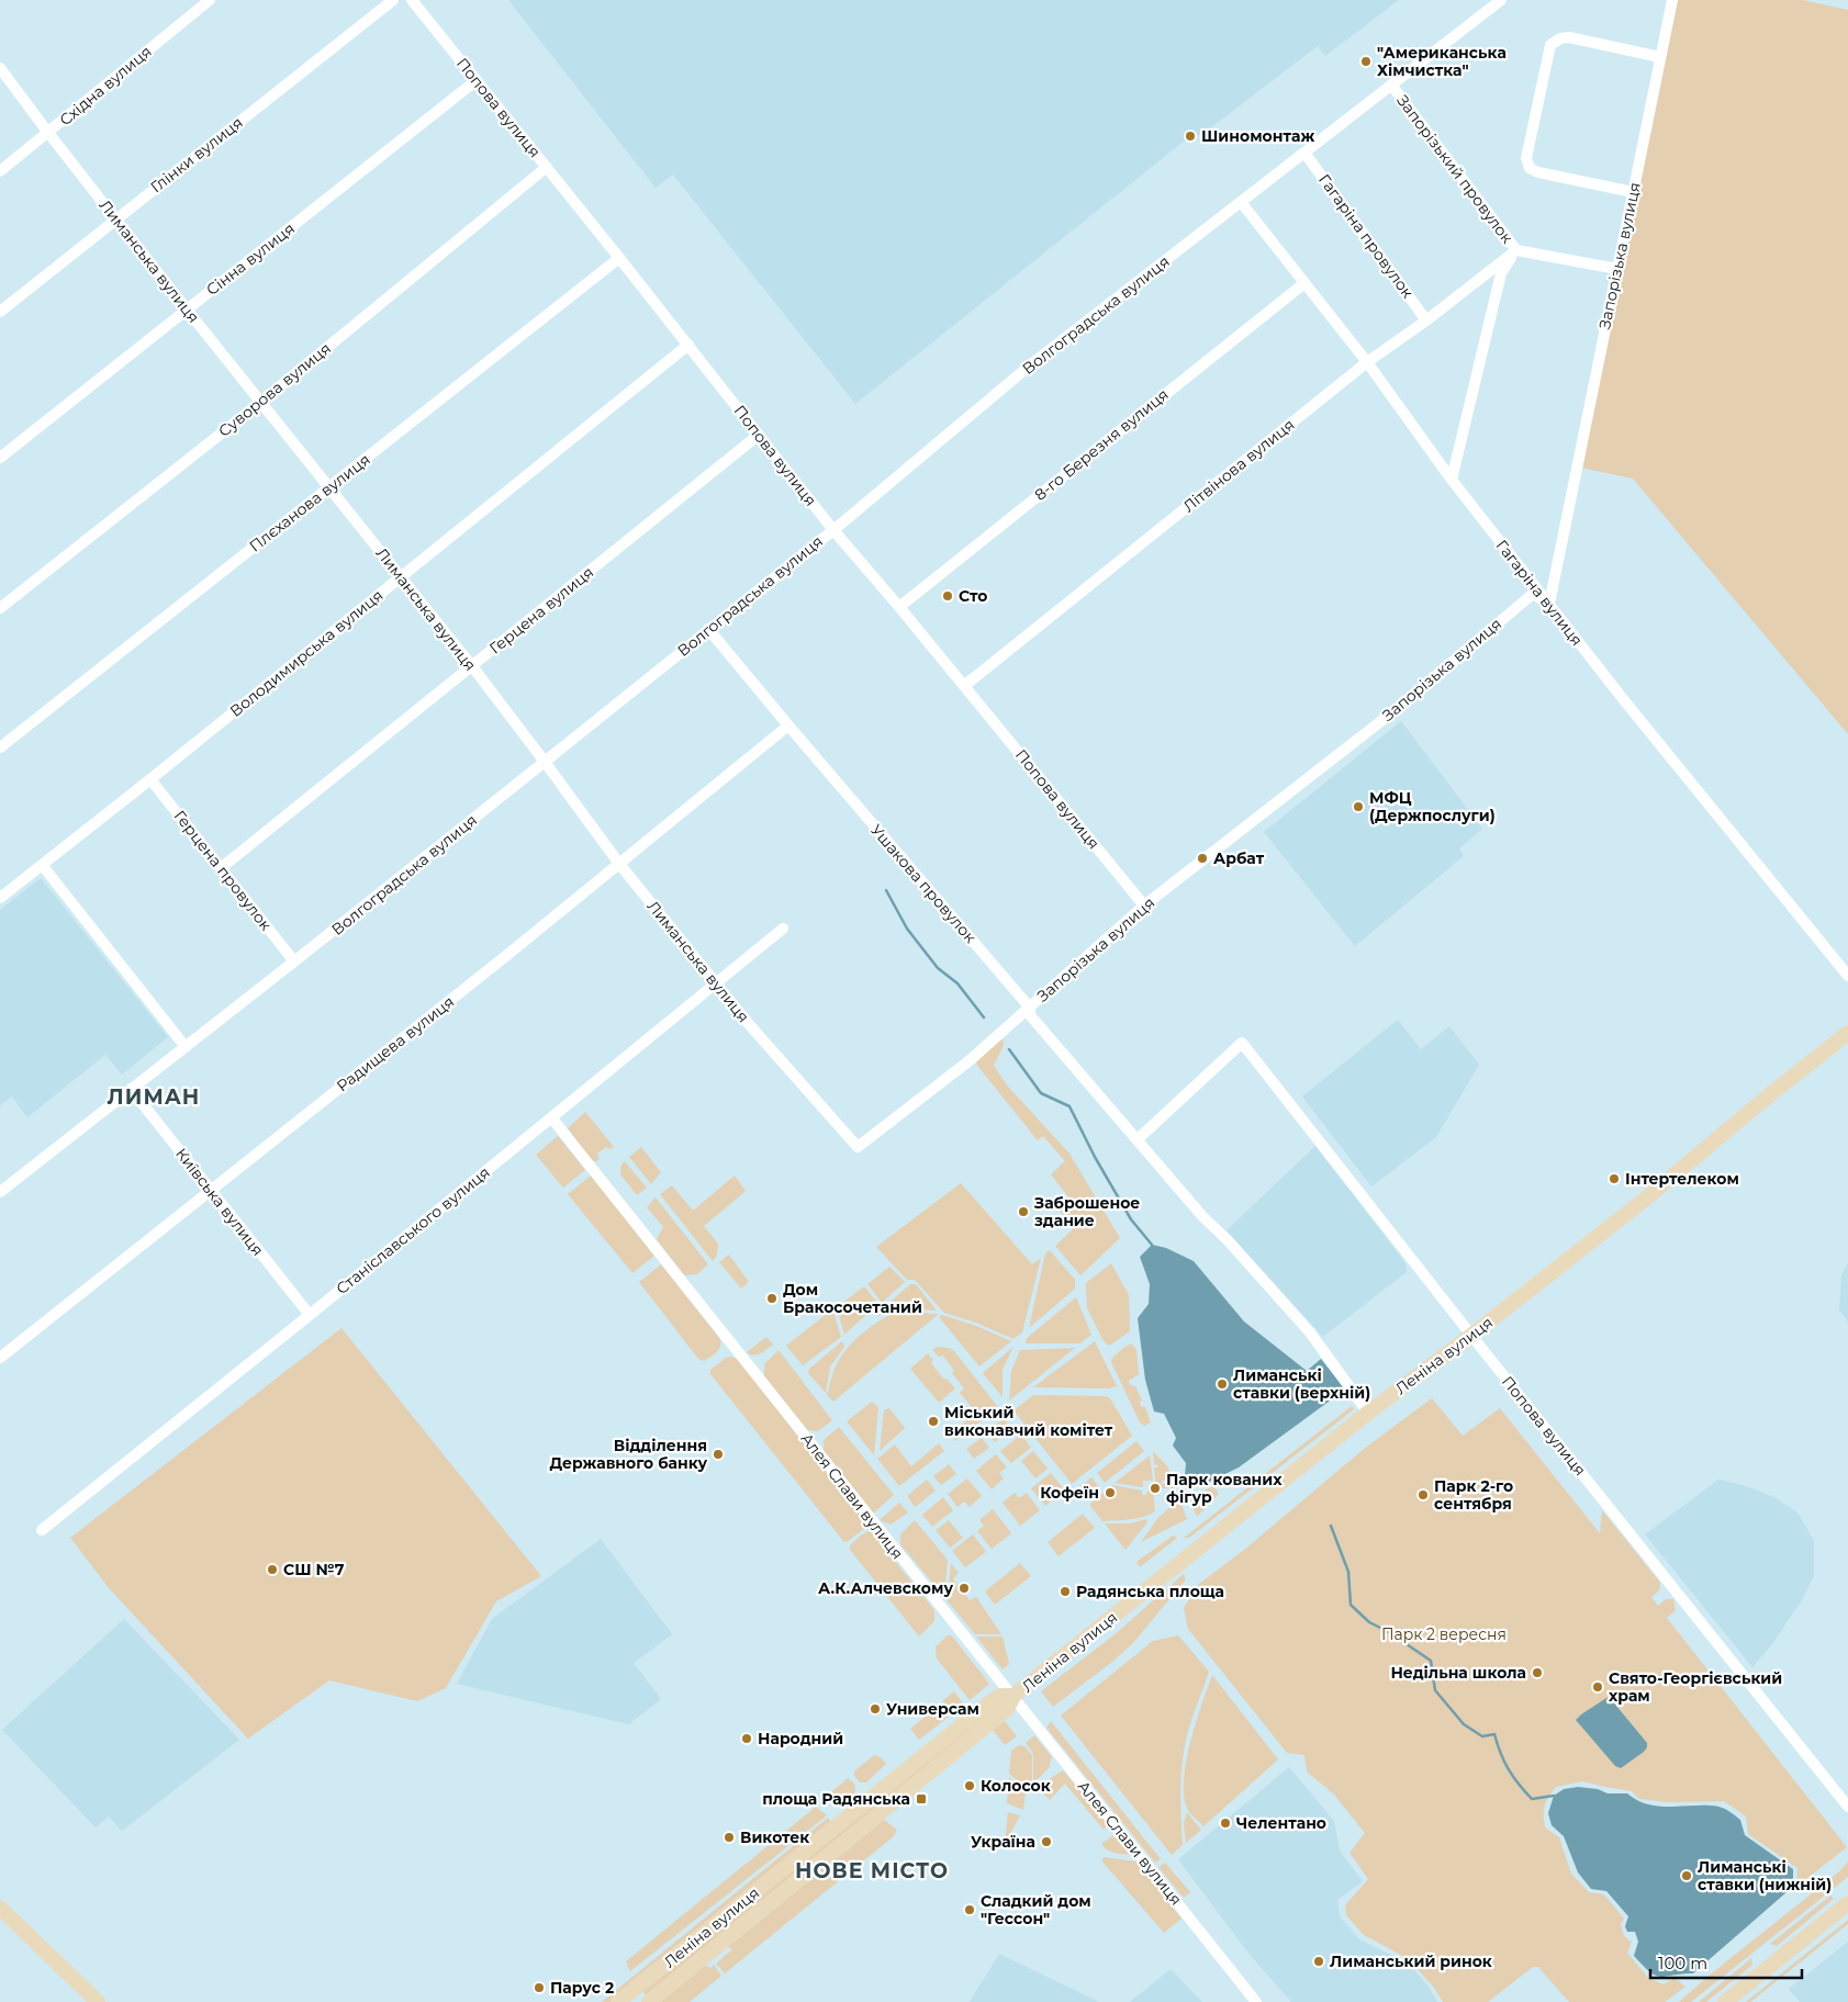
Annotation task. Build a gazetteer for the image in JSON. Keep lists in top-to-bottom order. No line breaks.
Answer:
{"streets":{"street":["Східна вулиця","Попова вулиця","Глінки вулиця","Запорізький провулок","Гагаріна провулок","Запорізька вулиця","Сінна вулиця","Лиманська вулиця","Волгоградська вулиця","Суворова вулиця","8-го Березня вулиця","Літвінова вулиця","Плєханова вулиця","Гагаріна вулиця","Герцена вулиця","Володимирська вулиця","Герцена провулок","Ушакова провулок","Радищева вулиця","Київська вулиця","Станіславського вулиця","Леніна вулиця","Алея Слави вулиця"]},"crossings":[["Східна вулиця","Лиманська вулиця"],["Попова вулиця","Запорізька вулиця"],["Попова вулиця","Сінна вулиця"],["Попова вулиця","Волгоградська вулиця"],["Попова вулиця","Суворова вулиця"],["Попова вулиця","8-го Березня вулиця"],["Попова вулиця","Літвінова вулиця"],["Попова вулиця","Плєханова вулиця"],["Попова вулиця","Герцена вулиця"],["Попова вулиця","Володимирська вулиця"],["Попова вулиця","Ушакова провулок"],["Попова вулиця","Леніна вулиця"],["Глінки вулиця","Лиманська вулиця"],["Запорізький провулок","Запорізька вулиця"],["Запорізький провулок","Волгоградська вулиця"],["Запорізький провулок","Літвінова вулиця"],["Гагаріна провулок","Волгоградська вулиця"],["Гагаріна провулок","Літвінова вулиця"],["Запорізька вулиця","Лиманська вулиця"],["Запорізька вулиця","Гагаріна вулиця"],["Запорізька вулиця","Ушакова провулок"],["Сінна вулиця","Лиманська вулиця"],["Лиманська вулиця","Волгоградська вулиця"],["Лиманська вулиця","Суворова вулиця"],["Лиманська вулиця","Плєханова вулиця"],["Лиманська вулиця","Герцена вулиця"],["Лиманська вулиця","Володимирська вулиця"],["Лиманська вулиця","Радищева вулиця"],["Лиманська вулиця","Станіславського вулиця"],["Волгоградська вулиця","Гагаріна вулиця"],["Волгоградська вулиця","Герцена провулок"],["Волгоградська вулиця","Ушакова провулок"],["Волгоградська вулиця","Київська вулиця"],["8-го Березня вулиця","Гагаріна вулиця"],["Літвінова вулиця","Гагаріна вулиця"],["Герцена вулиця","Герцена провулок"],["Володимирська вулиця","Герцена провулок"],["Ушакова провулок","Радищева вулиця"],["Ушакова провулок","Леніна вулиця"],["Радищева вулиця","Київська вулиця"],["Київська вулиця","Станіславського вулиця"],["Станіславського вулиця","Алея Слави вулиця"],["Леніна вулиця","Алея Слави вулиця"]],"districts":["ЛИМАН","НОВЕ МІСТО"],"parks":["Парк 2 вересня"],"places":{"other":["\"Американська Хімчистка\"","Шиномонтаж","Сто","МФЦ (Держпослуги)","Арбат","Інтертелеком","Заброшеное здание","Дом Бракосочетаний","Лиманські ставки (верхній)","Міський виконавчий комітет","Відділення Державного банку","Парк кованих фігур","Кофеїн","Парк 2-го сентября","СШ №7","А.К.Алчевскому","Радянська площа","Недільна школа","Свято-Георгієвський храм","Универсам","Народний","Колосок","Челентано","Викотек","Україна","Лиманські ставки (нижній)","Сладкий дом \"Гессон\"","Лиманський ринок","Парус 2"],"transit":["площа Радянська"]},"scale_bar":"100 m"}
